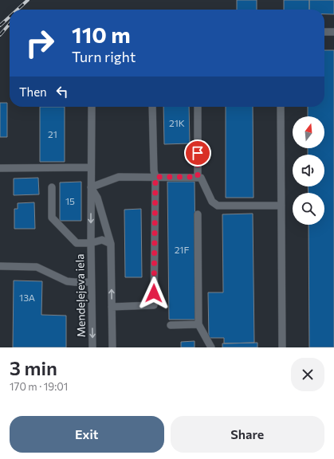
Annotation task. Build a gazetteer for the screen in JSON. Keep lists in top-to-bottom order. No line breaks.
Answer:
{"streets":{"street":["Mendeļejeva iela"]},"house_numbers":["21K","21","15","21F","13A"],"north":"top","page":{"turn":["110 m","Turn right"],"then":"Then","heading":["3 min","170 m · 19:01"],"buttons":["Exit","Share"]}}
